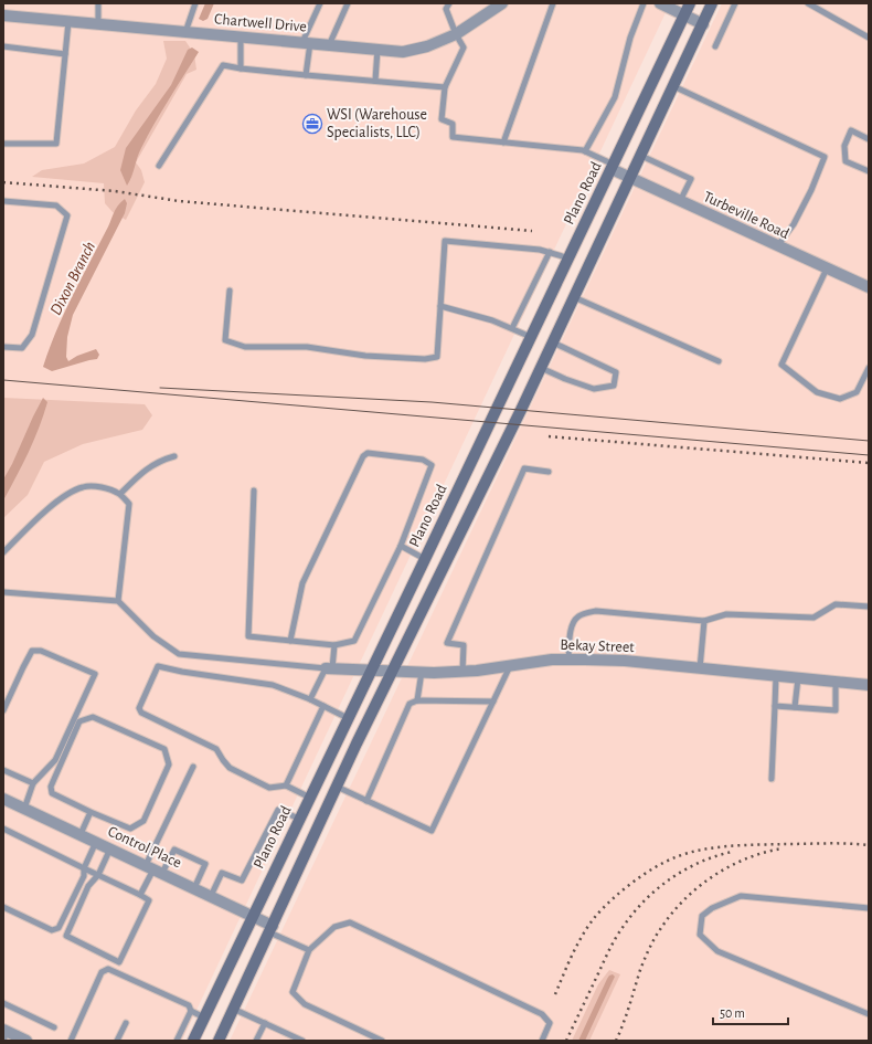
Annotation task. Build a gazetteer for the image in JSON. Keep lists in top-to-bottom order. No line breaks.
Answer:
{"streets":{"main road":["Plano Road"],"street":["Chartwell Drive","Turbeville Road","Bekay Street","Control Place"]},"crossings":[["Plano Road","Turbeville Road"],["Plano Road","Bekay Street"],["Plano Road","Control Place"]],"water":["Dixon Branch"],"places":{"office":["WSI (Warehouse Specialists, LLC)"]},"scale_bar":"50 m"}
